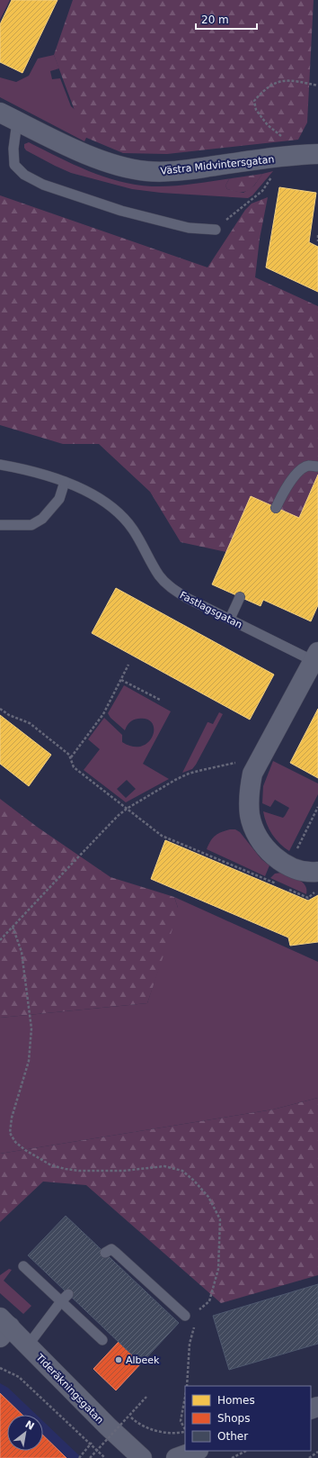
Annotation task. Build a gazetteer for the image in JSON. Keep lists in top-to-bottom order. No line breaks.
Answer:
{"streets":{"street":["Västra Midvintersgatan","Fastlagsgatan","Tideräkningsgatan"]},"places":["Albeek"],"legend":["Homes","Shops","Other"],"scale_bar":"20 m","north":"top right"}
